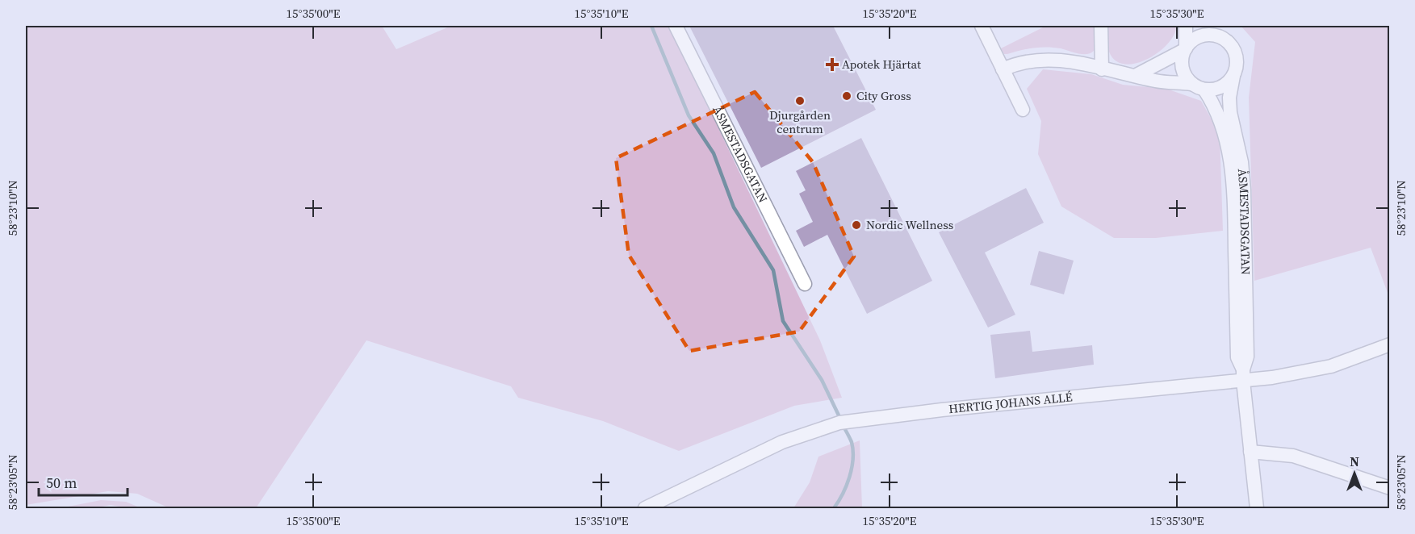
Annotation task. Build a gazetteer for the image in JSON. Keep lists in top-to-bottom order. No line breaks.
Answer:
{"streets":{"street":["ÅSMESTADSGATAN","HERTIG JOHANS ALLÉ"]},"crossings":[["ÅSMESTADSGATAN","HERTIG JOHANS ALLÉ"]],"places":{"health":["Apotek Hjärtat"],"other":["City Gross","Djurgården centrum","Nordic Wellness"]},"scale_bar":"50 m","north":"top","coordinates":["15°35'00\"E","15°35'10\"E","15°35'20\"E","15°35'30\"E","58°23'10\"N","58°23'05\"N"]}
